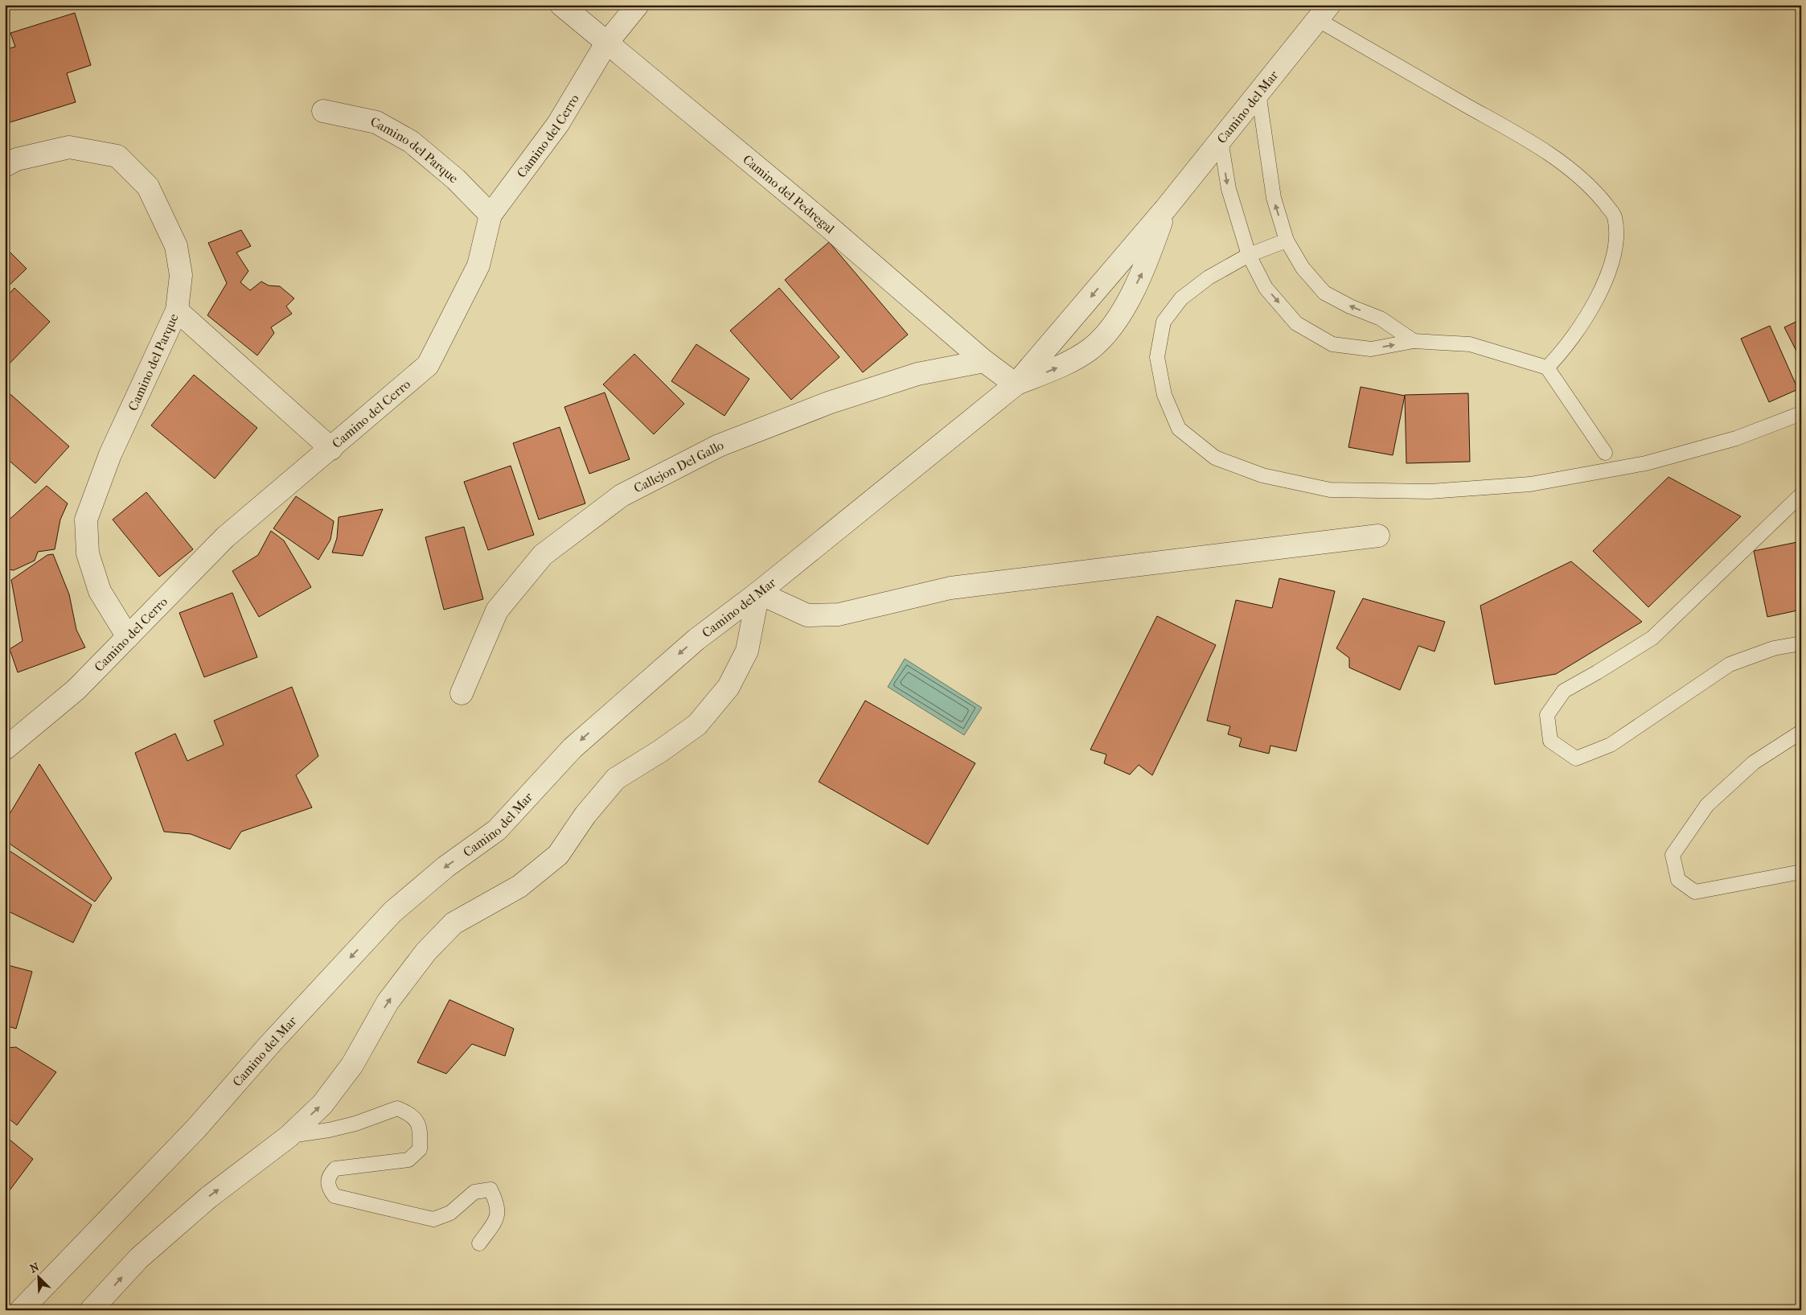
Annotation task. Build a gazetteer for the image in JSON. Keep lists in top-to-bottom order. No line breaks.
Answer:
{"streets":{"street":["Camino del Mar","Camino del Cerro","Camino del Parque","Camino del Pedregal","Callejon Del Gallo"]},"crossings":[["Camino del Mar","Camino del Pedregal"],["Camino del Cerro","Camino del Parque"],["Camino del Cerro","Camino del Pedregal"],["Camino del Pedregal","Callejon Del Gallo"]],"north":"top left"}
